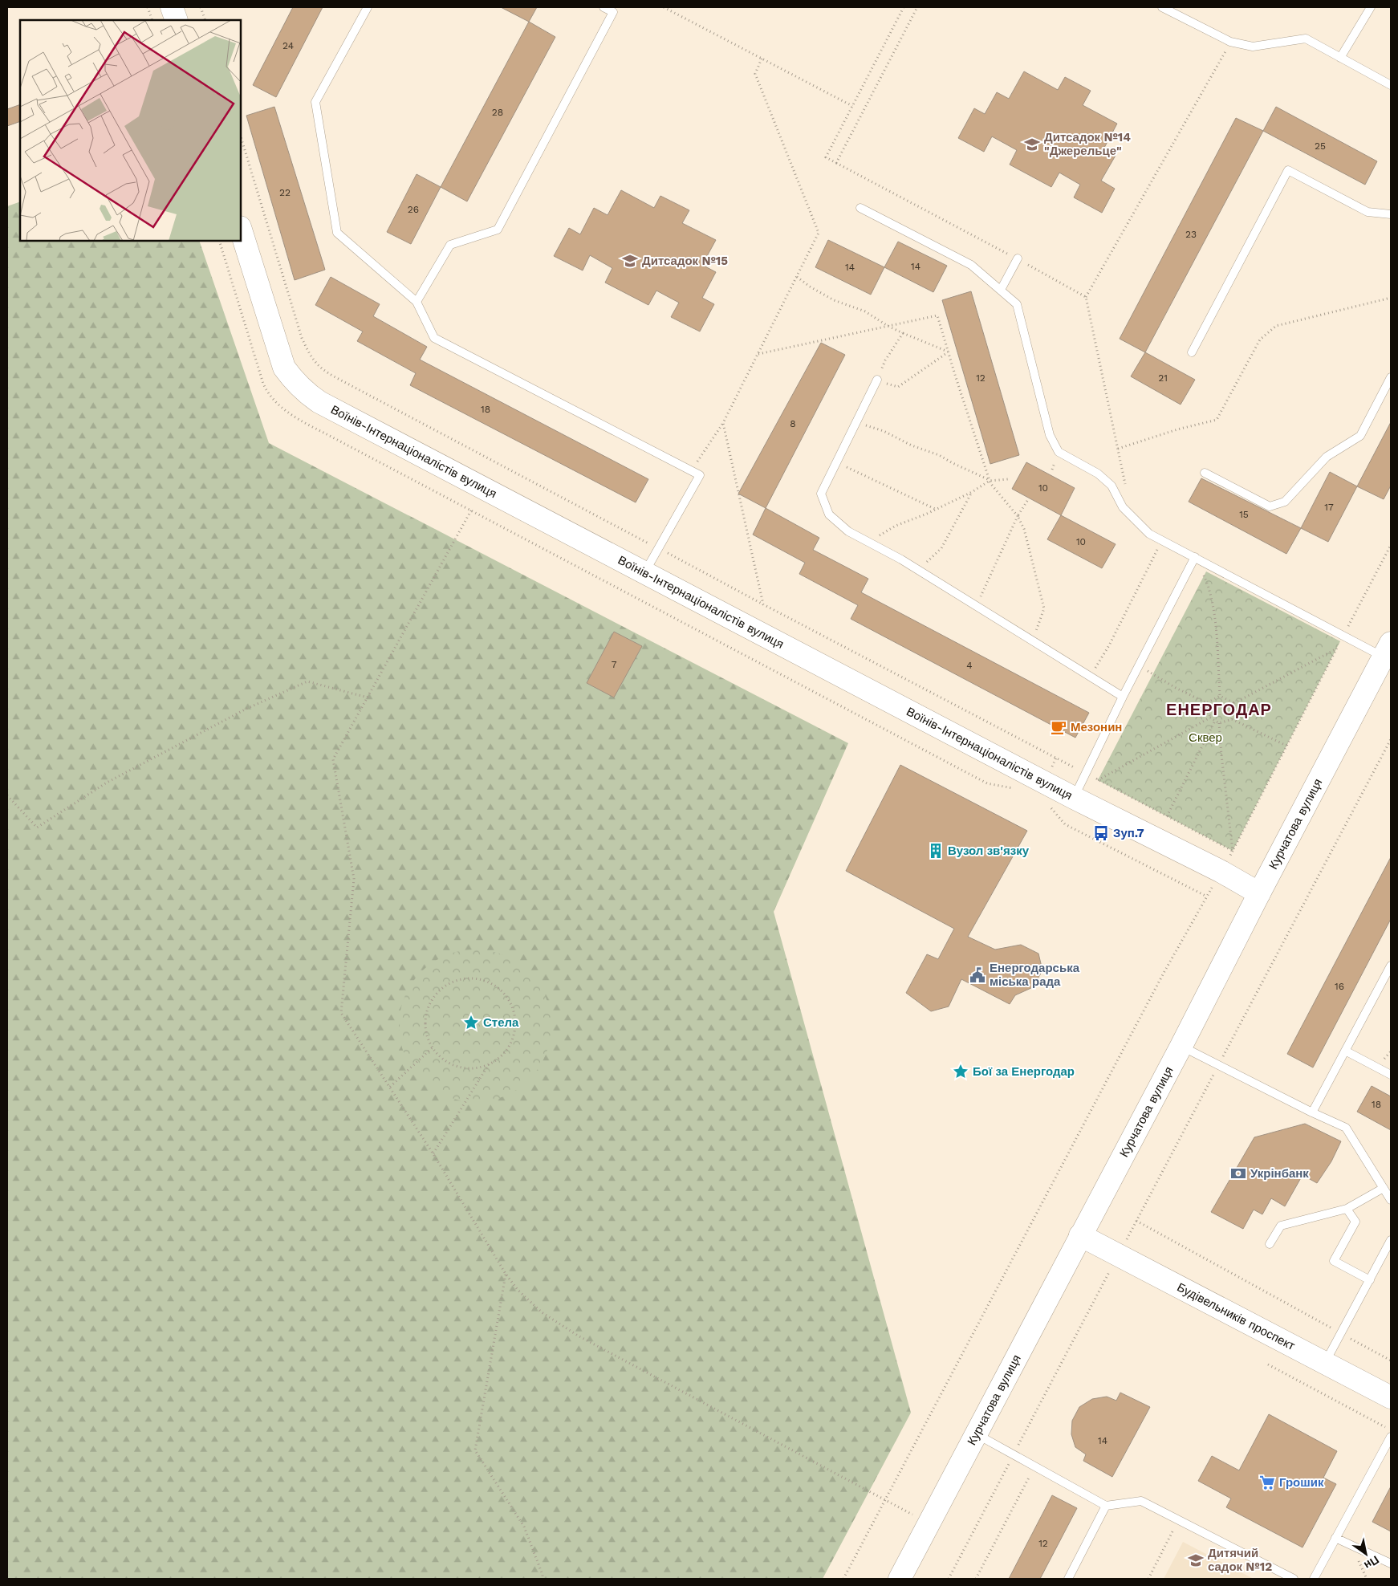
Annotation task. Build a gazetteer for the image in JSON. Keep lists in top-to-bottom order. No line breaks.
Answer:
{"streets":{"street":["Воїнів-Інтернаціоналістів вулиця","Курчатова вулиця","Будівельників проспект"]},"crossings":[["Воїнів-Інтернаціоналістів вулиця","Курчатова вулиця"],["Курчатова вулиця","Будівельників проспект"]],"districts":["ЕНЕРГОДАР"],"parks":["Сквер"],"places":{"school or university":["Дитсадок №14 \"Джерельце\"","Дитсадок №15","Дитячий садок №12"],"cafe":["Мезонин"],"bus stop":["Зуп.7"],"building":["Вузол зв'язку"],"public building":["Енергодарська міська рада"],"place":["Стела","Бої за Енергодар"],"bank":["Укрінбанк"],"supermarket":["Грошик"]},"house_numbers":["24","28","25","22","26","23","14","14","12","21","18","8","10","17","15","10","7","4","16","18","14","12"],"north":"bottom right"}
